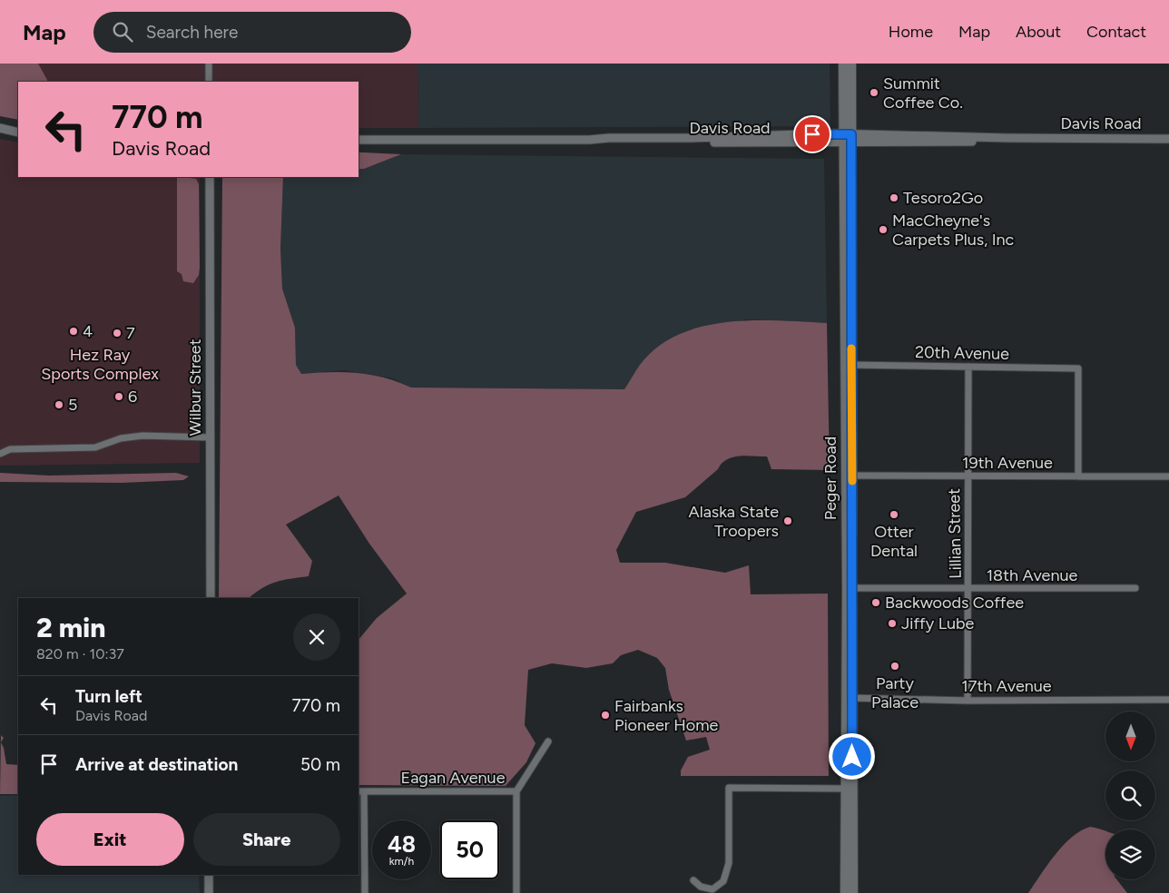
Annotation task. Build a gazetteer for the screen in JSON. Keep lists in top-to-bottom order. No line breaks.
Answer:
{"streets":{"main road":["Peger Road"],"street":["Davis Road","20th Avenue","Wilbur Street","19th Avenue","Lillian Street","18th Avenue","17th Avenue","Eagan Avenue"]},"crossings":[["Davis Road","Peger Road"],["20th Avenue","19th Avenue"],["20th Avenue","Peger Road"],["20th Avenue","Lillian Street"],["19th Avenue","Peger Road"],["19th Avenue","Lillian Street"],["Peger Road","18th Avenue"],["Peger Road","17th Avenue"],["Lillian Street","18th Avenue"],["Lillian Street","17th Avenue"]],"parks":["Hez Ray Sports Complex"],"places":["Summit Coffee Co.","Tesoro2Go","MacCheyne's Carpets Plus, Inc","4","7","6","5","Otter Dental","Alaska State Troopers","Backwoods Coffee","Jiffy Lube","Party Palace","Fairbanks Pioneer Home"],"north":"bottom","page":{"header":"Map","search":"Search here","nav":["Home","Map","About","Contact"],"turn":["770 m","Davis Road"],"heading":["2 min","820 m · 10:37"],"list":[{"name":"Turn left","note":"Davis Road","value":"770 m"},{"name":"Arrive at destination","value":"50 m"}],"buttons":["Exit","Share"],"speed":"48 km/h","limit":"50"}}
